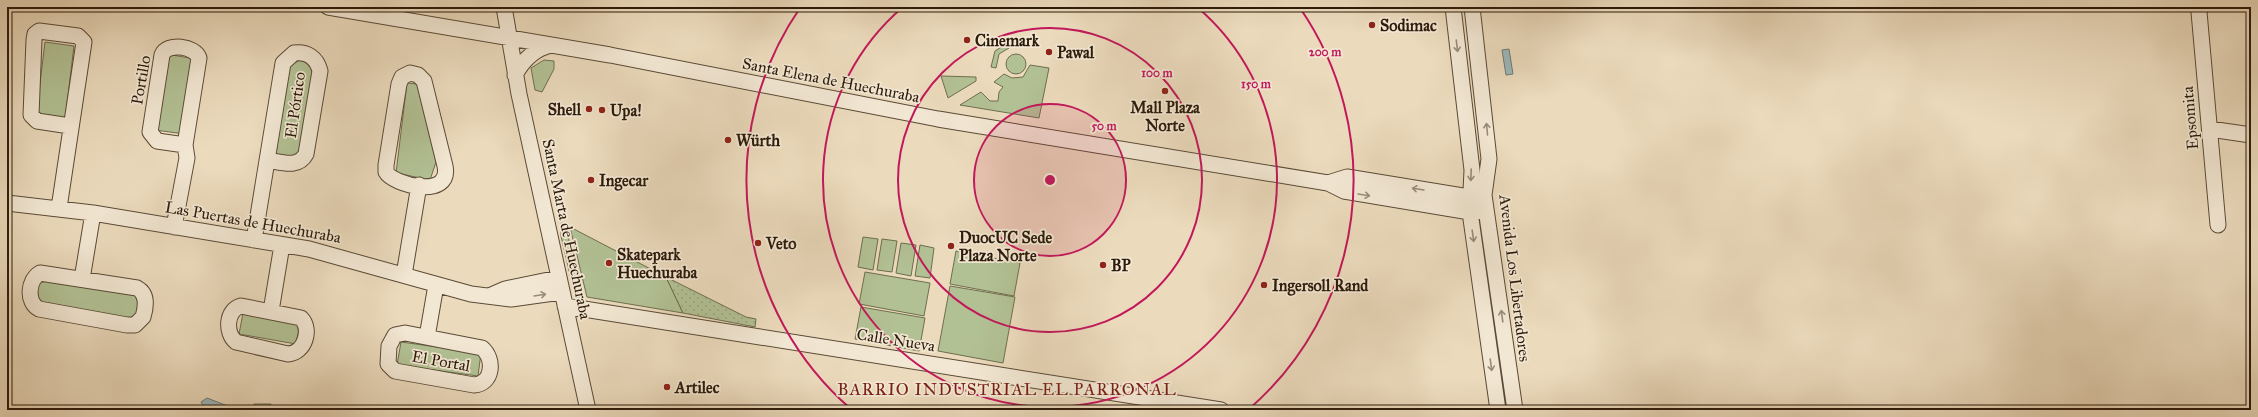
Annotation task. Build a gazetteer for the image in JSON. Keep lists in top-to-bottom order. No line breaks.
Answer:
{"streets":{"street":["Portillo","Santa Elena de Huechuraba","El Pórtico","Epsomita","Las Puertas de Huechuraba","Santa Marta de Huechuraba","Avenida Los Libertadores","Calle Nueva","El Portal"]},"crossings":[["Portillo","Las Puertas de Huechuraba"],["Santa Elena de Huechuraba","Santa Marta de Huechuraba"],["Santa Elena de Huechuraba","Avenida Los Libertadores"],["El Pórtico","Las Puertas de Huechuraba"],["Las Puertas de Huechuraba","Santa Marta de Huechuraba"],["Las Puertas de Huechuraba","Calle Nueva"],["Las Puertas de Huechuraba","El Portal"],["Santa Marta de Huechuraba","Calle Nueva"]],"districts":["BARRIO INDUSTRIAL EL PARRONAL"],"places":["Sodimac","Cinemark","Pawal","Mall Plaza Norte","Shell","Upa!","Würth","Ingecar","Veto","DuocUC Sede Plaza Norte","Skatepark Huechuraba","BP","Ingersoll Rand","Artilec"],"rings":["200 m","100 m","150 m","50 m"]}
